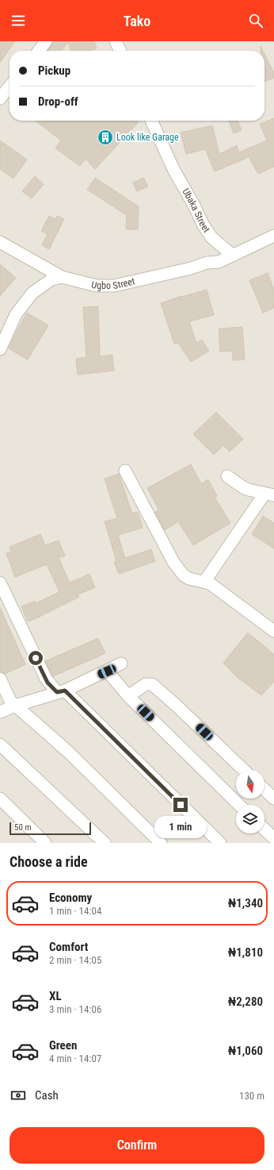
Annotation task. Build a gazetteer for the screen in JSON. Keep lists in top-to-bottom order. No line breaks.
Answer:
{"streets":{"street":["Ubaka Street","Ugbo Street"]},"crossings":[["Ubaka Street","Ugbo Street"]],"places":{"building":["Look like Garage"]},"scale_bar":"50 m","north":"bottom","page":{"header":"Tako","banner":["Pickup","Drop-off"],"bubble":"1 min","scale":"50 m","heading":"Choose a ride","list":[{"name":"Economy","note":"1 min · 14:04","value":"₦1,340"},{"name":"Comfort","note":"2 min · 14:05","value":"₦1,810"},{"name":"XL","note":"3 min · 14:06","value":"₦2,280"},{"name":"Green","note":"4 min · 14:07","value":"₦1,060"}],"pay":["Cash","130 m"],"buttons":"Confirm"}}
